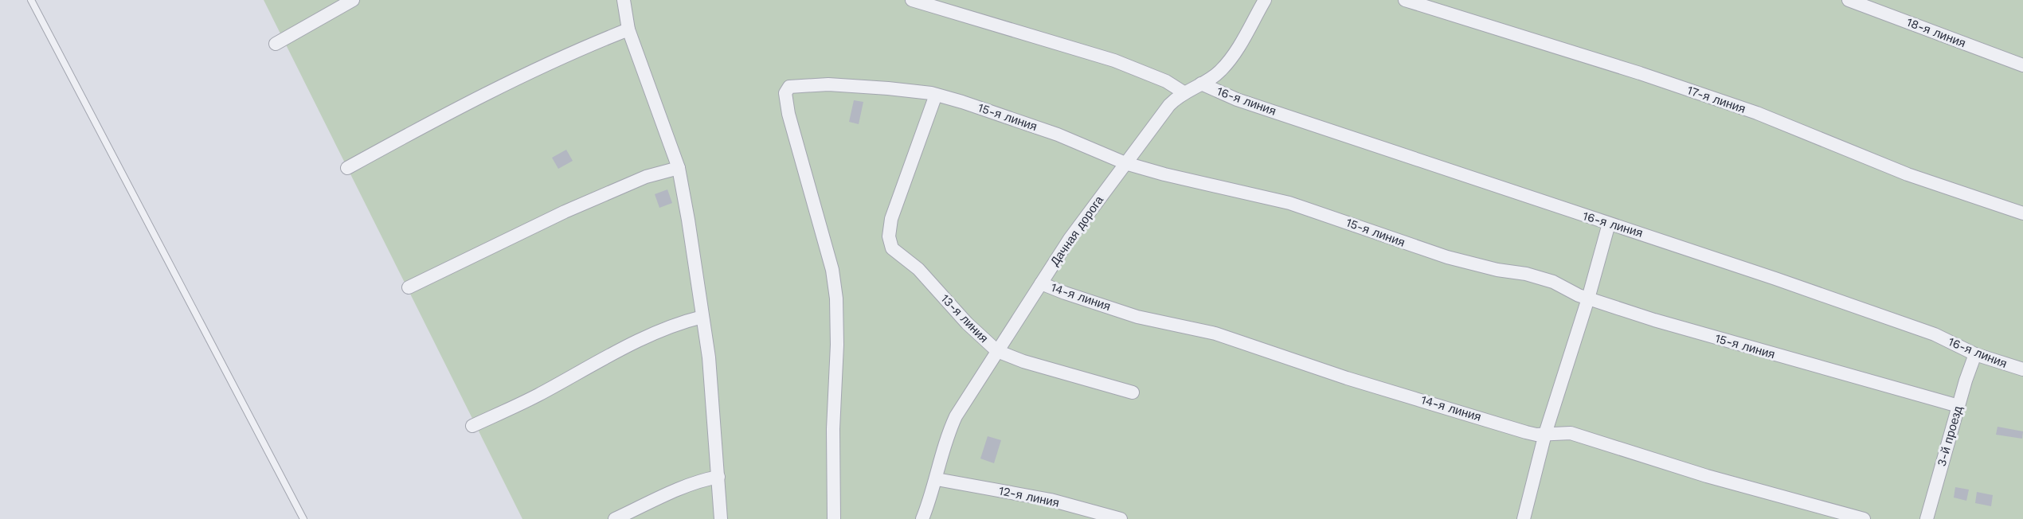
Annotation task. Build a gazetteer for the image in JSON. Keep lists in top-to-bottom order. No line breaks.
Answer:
{"streets":{"street":["18-я линия","17-я линия","16-я линия","15-я линия","Дачная дорога","14-я линия","13-я линия","3-й проезд","12-я линия"]},"crossings":[["16-я линия","Дачная дорога"],["16-я линия","3-й проезд"],["15-я линия","Дачная дорога"],["15-я линия","13-я линия"],["15-я линия","3-й проезд"],["Дачная дорога","14-я линия"],["Дачная дорога","13-я линия"],["Дачная дорога","12-я линия"]]}
